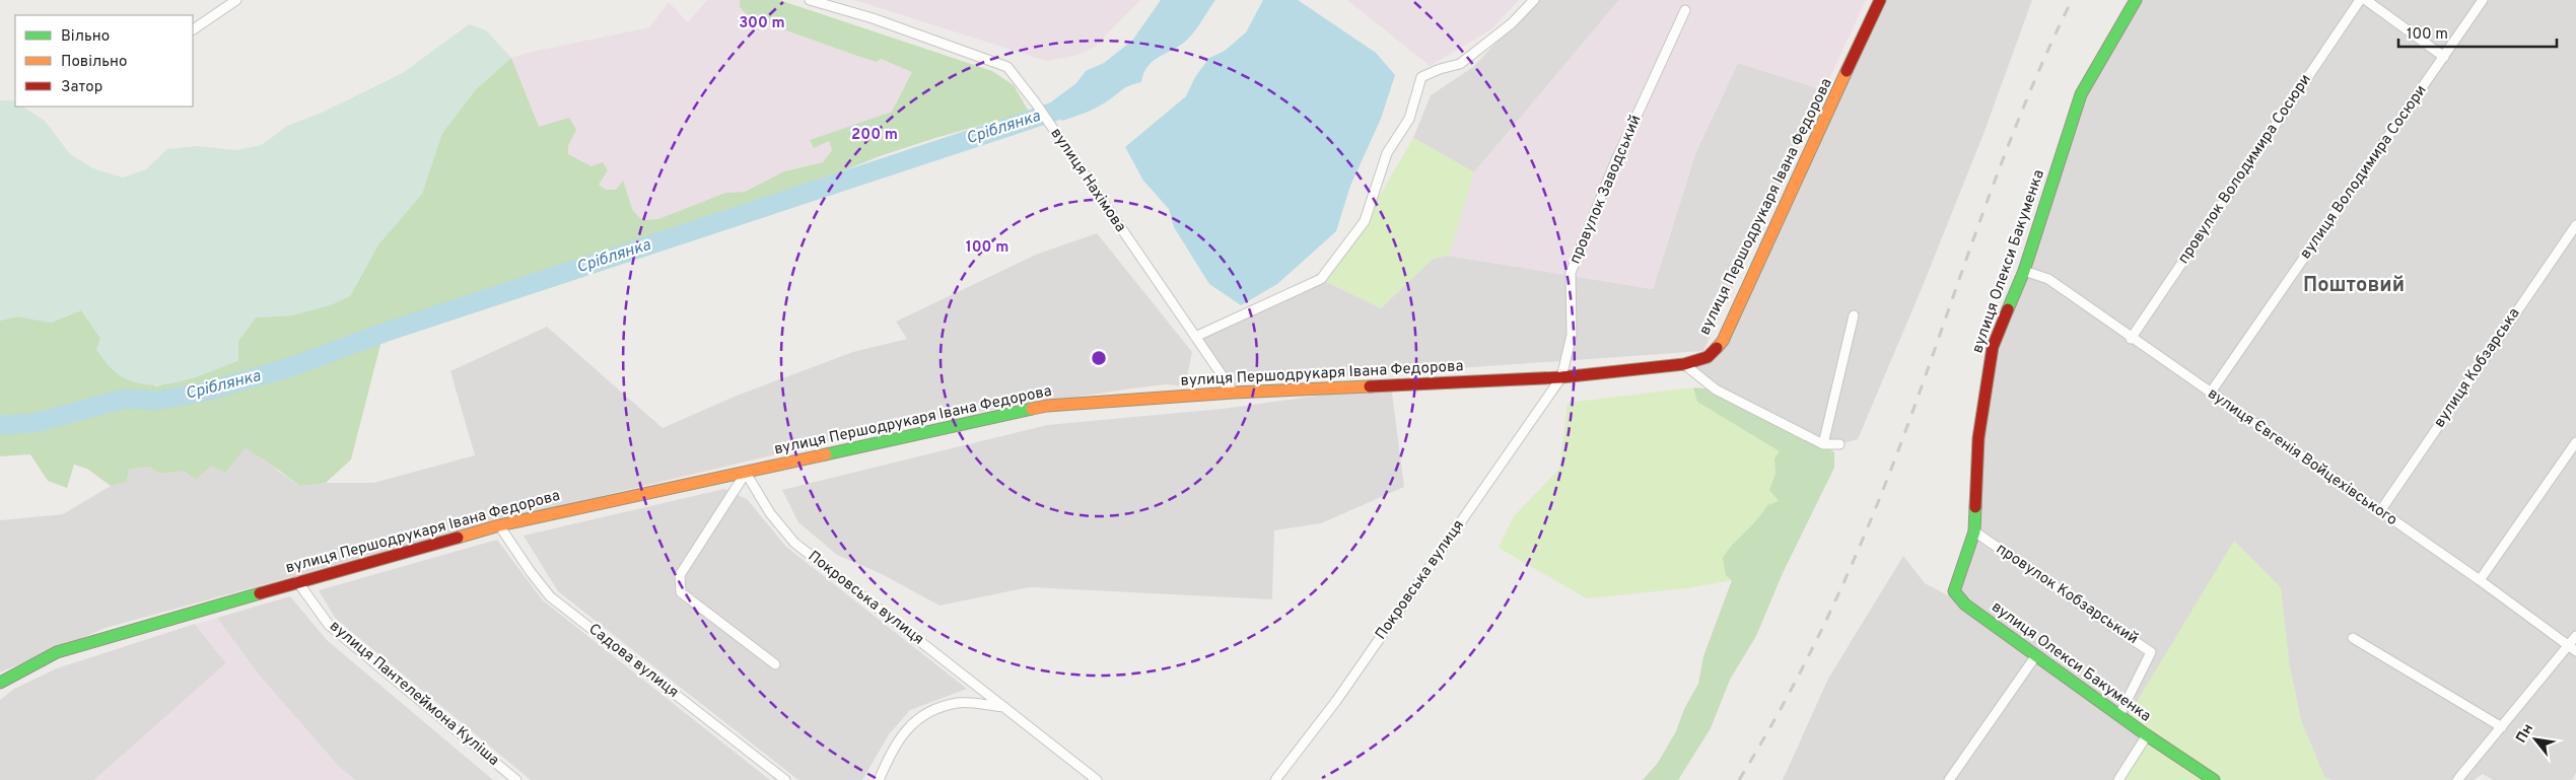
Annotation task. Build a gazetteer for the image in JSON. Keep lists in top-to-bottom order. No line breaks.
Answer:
{"streets":{"street":["провулок Володимира Сосюри","вулиця Володимира Сосюри","вулиця Нахімова","провулок Заводський","вулиця Першодрукаря Івана Федорова","вулиця Олекси Бакуменка","вулиця Кобзарська","вулиця Євгенія Войцехівського","Покровська вулиця","провулок Кобзарський","Садова вулиця","вулиця Пантелеймона Куліша"]},"crossings":[["провулок Володимира Сосюри","вулиця Євгенія Войцехівського"],["вулиця Володимира Сосюри","вулиця Євгенія Войцехівського"],["вулиця Нахімова","вулиця Першодрукаря Івана Федорова"],["провулок Заводський","вулиця Першодрукаря Івана Федорова"],["провулок Заводський","Покровська вулиця"],["вулиця Першодрукаря Івана Федорова","Покровська вулиця"],["вулиця Першодрукаря Івана Федорова","Садова вулиця"],["вулиця Першодрукаря Івана Федорова","вулиця Пантелеймона Куліша"],["вулиця Олекси Бакуменка","вулиця Євгенія Войцехівського"],["вулиця Олекси Бакуменка","провулок Кобзарський"],["вулиця Кобзарська","вулиця Євгенія Войцехівського"]],"districts":["Поштовий"],"water":["Сріблянка"],"legend":["Вільно","Повільно","Затор"],"scale_bar":"100 m","north":"top left","rings":["300 m","200 m","100 m"]}
